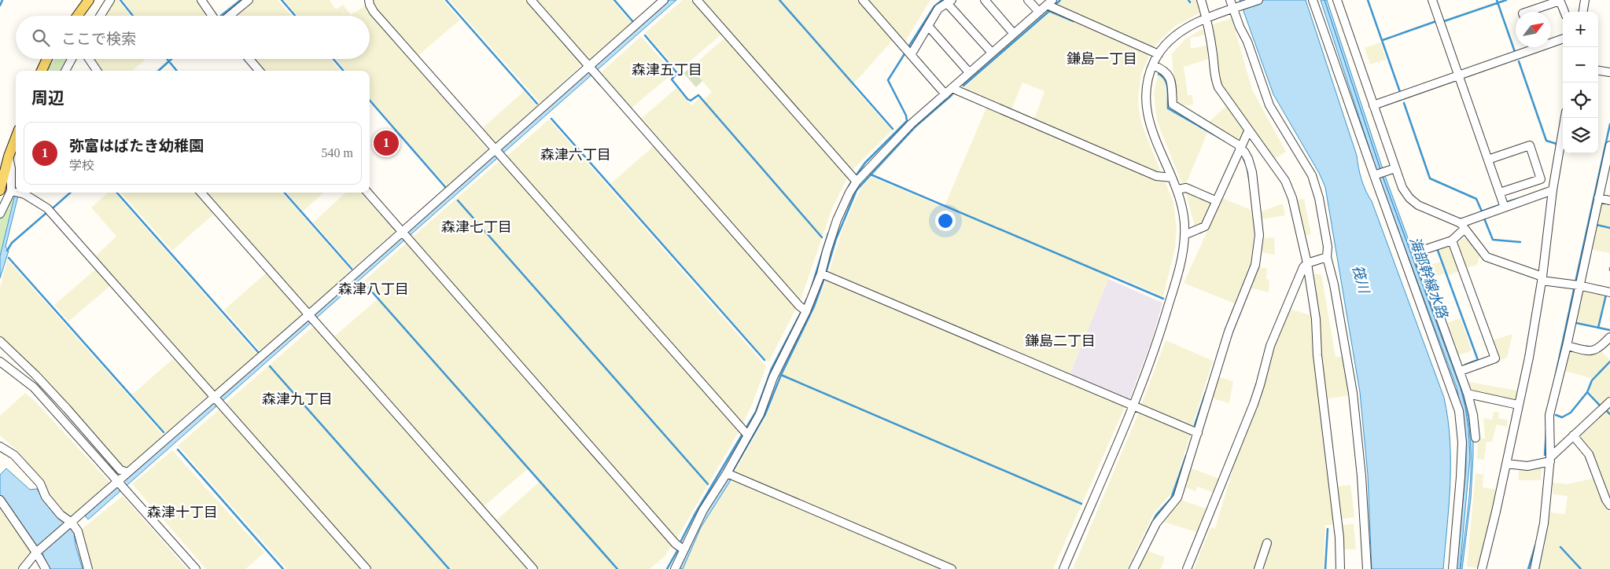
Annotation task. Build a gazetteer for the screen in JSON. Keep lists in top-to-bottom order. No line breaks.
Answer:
{"districts":["鎌島一丁目","森津五丁目","森津六丁目","森津七丁目","森津八丁目","鎌島二丁目","森津九丁目","森津十丁目"],"water":["海部幹線水路","筏川"],"north":"top right","page":{"map_buttons":["+","−"],"search":"ここで検索","heading":"周辺","list":[{"mark":"1","name":"弥富はばたき幼稚園","note":"学校","value":"540 m"}],"pins":"1"}}
